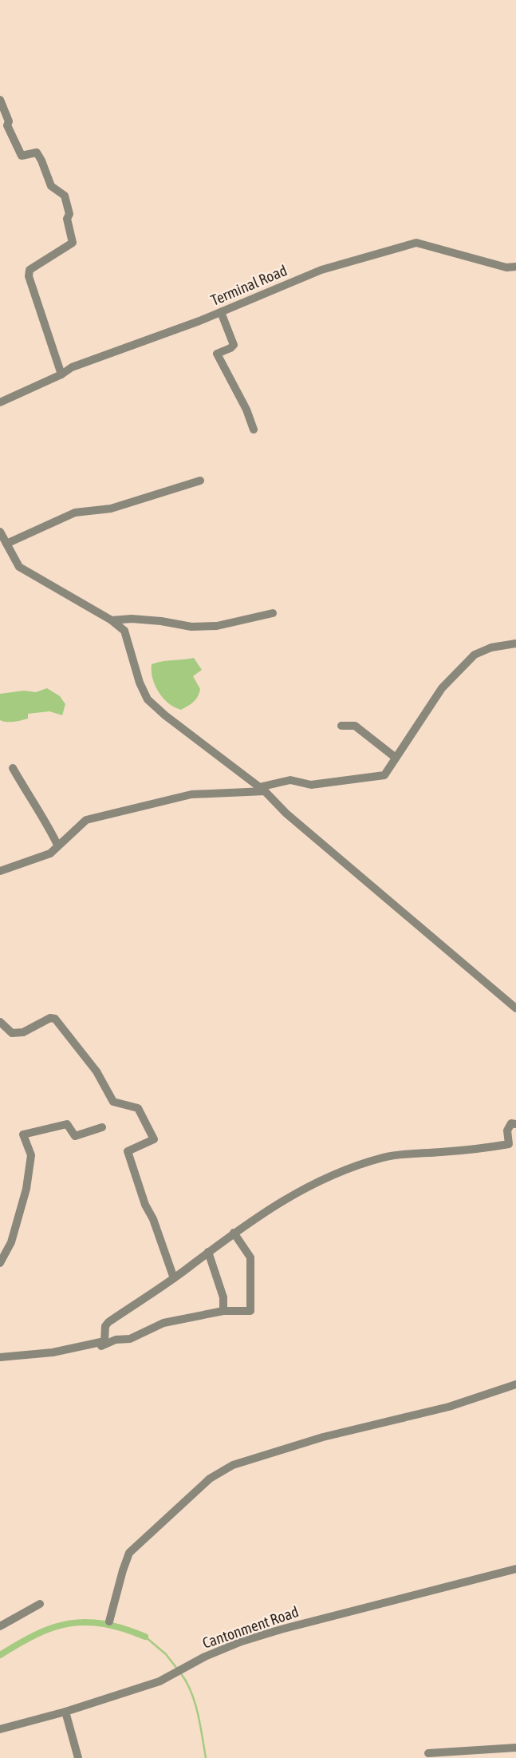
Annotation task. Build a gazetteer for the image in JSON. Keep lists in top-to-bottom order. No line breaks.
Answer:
{"streets":{"street":["Terminal Road","Cantonment Road"]}}
